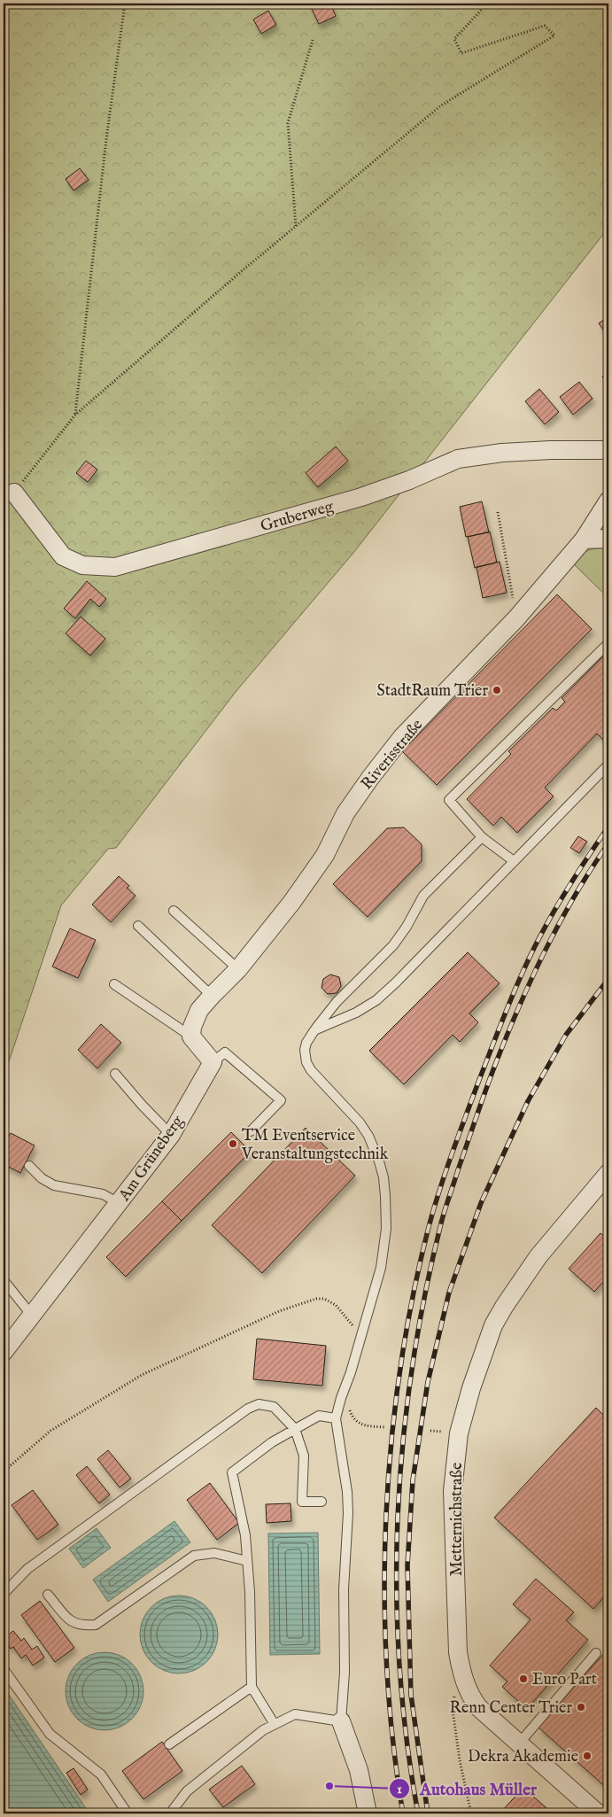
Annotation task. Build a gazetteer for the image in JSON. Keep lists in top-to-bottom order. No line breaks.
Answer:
{"streets":{"street":["Gruberweg","Riverisstraße","Am Grüneberg","Metternichstraße"]},"places":["StadtRaum Trier","TM Eventservice Veranstaltungstechnik","Euro Part","Renn Center Trier","Dekra Akademie","Autohaus Müller"]}
